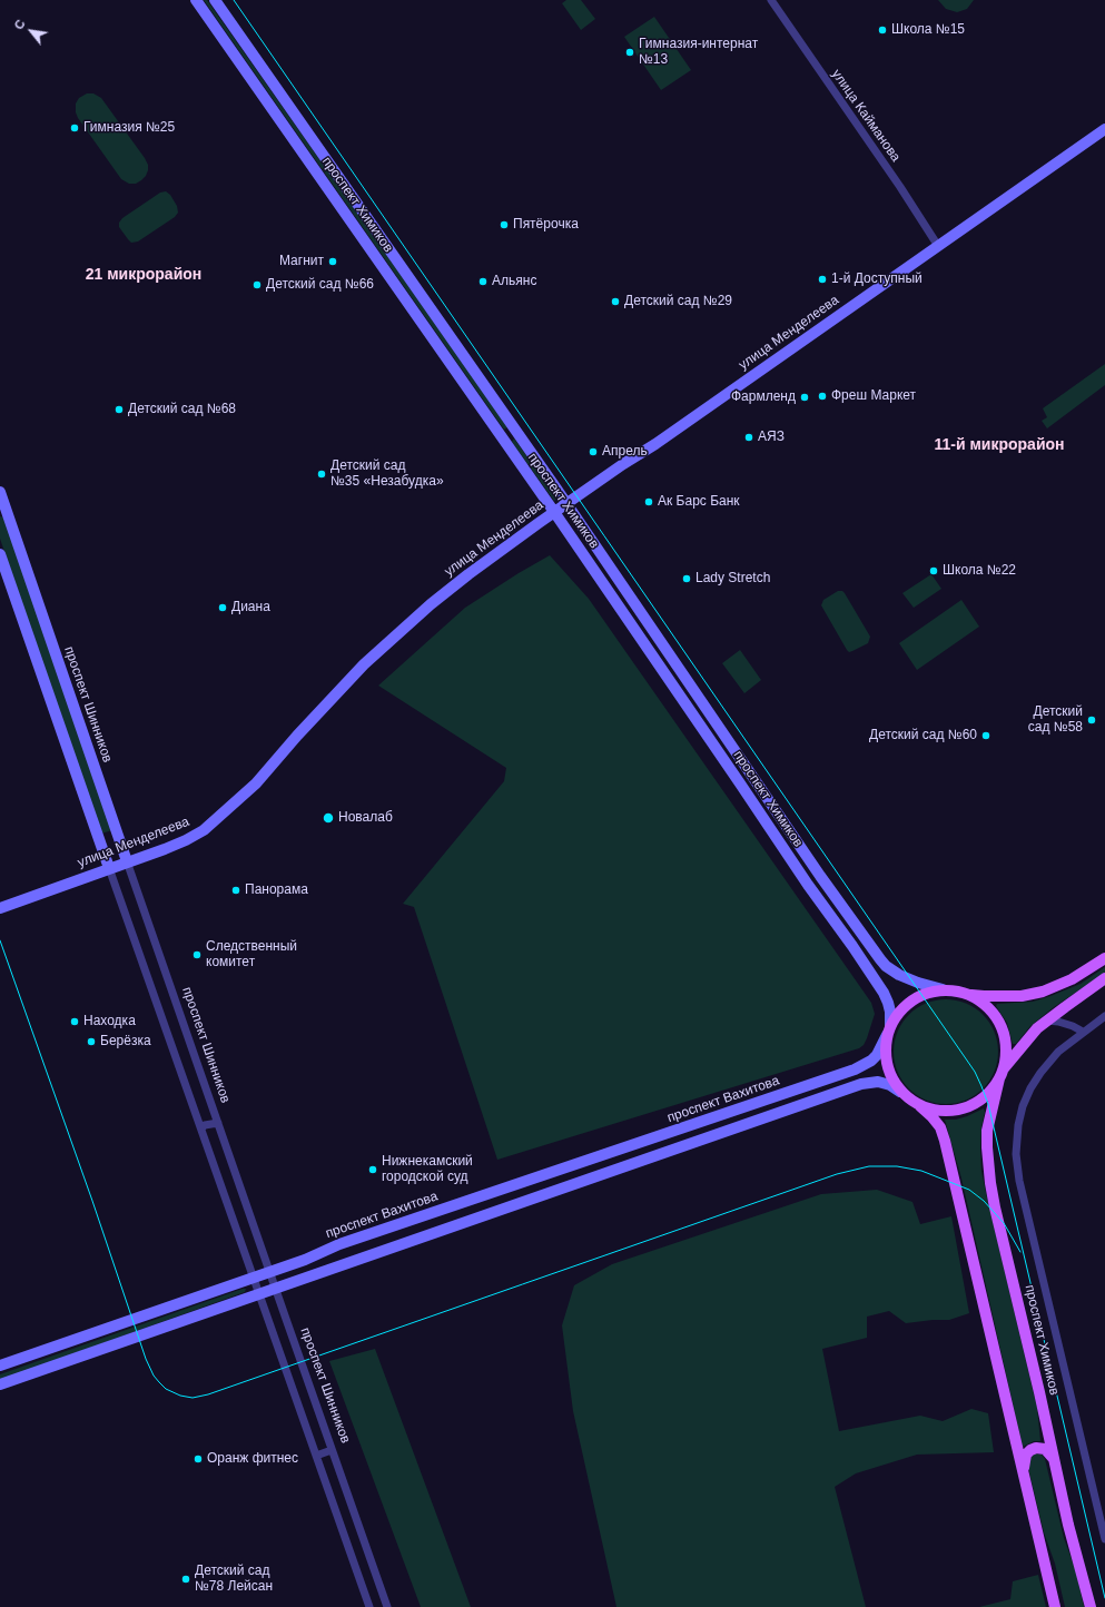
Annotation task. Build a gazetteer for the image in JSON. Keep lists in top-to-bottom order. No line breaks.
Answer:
{"streets":{"main road":["проспект Химиков","улица Менделеева","проспект Шинников","проспект Вахитова"],"street":["улица Кайманова"]},"crossings":[["улица Кайманова","улица Менделеева"],["проспект Химиков","улица Менделеева"],["проспект Химиков","проспект Вахитова"],["улица Менделеева","проспект Шинников"],["проспект Шинников","проспект Вахитова"]],"districts":["21 микрорайон","11-й микрорайон"],"places":["Школа №15","Гимназия-интернат №13","Гимназия №25","Пятёрочка","Магнит","1-й Доступный","Альянс","Детский сад №66","Детский сад №29","Фреш Маркет","Фармленд","Детский сад №68","АЯЗ","Апрель","Детский сад №35 «Незабудка»","Ак Барс Банк","Школа №22","Lady Stretch","Диана","Детский сад №58","Детский сад №60","Новалаб","Панорама","Следственный комитет","Находка","Берёзка","Нижнекамский городской суд","Оранж фитнес","Детский сад №78 Лейсан"],"north":"top left"}
